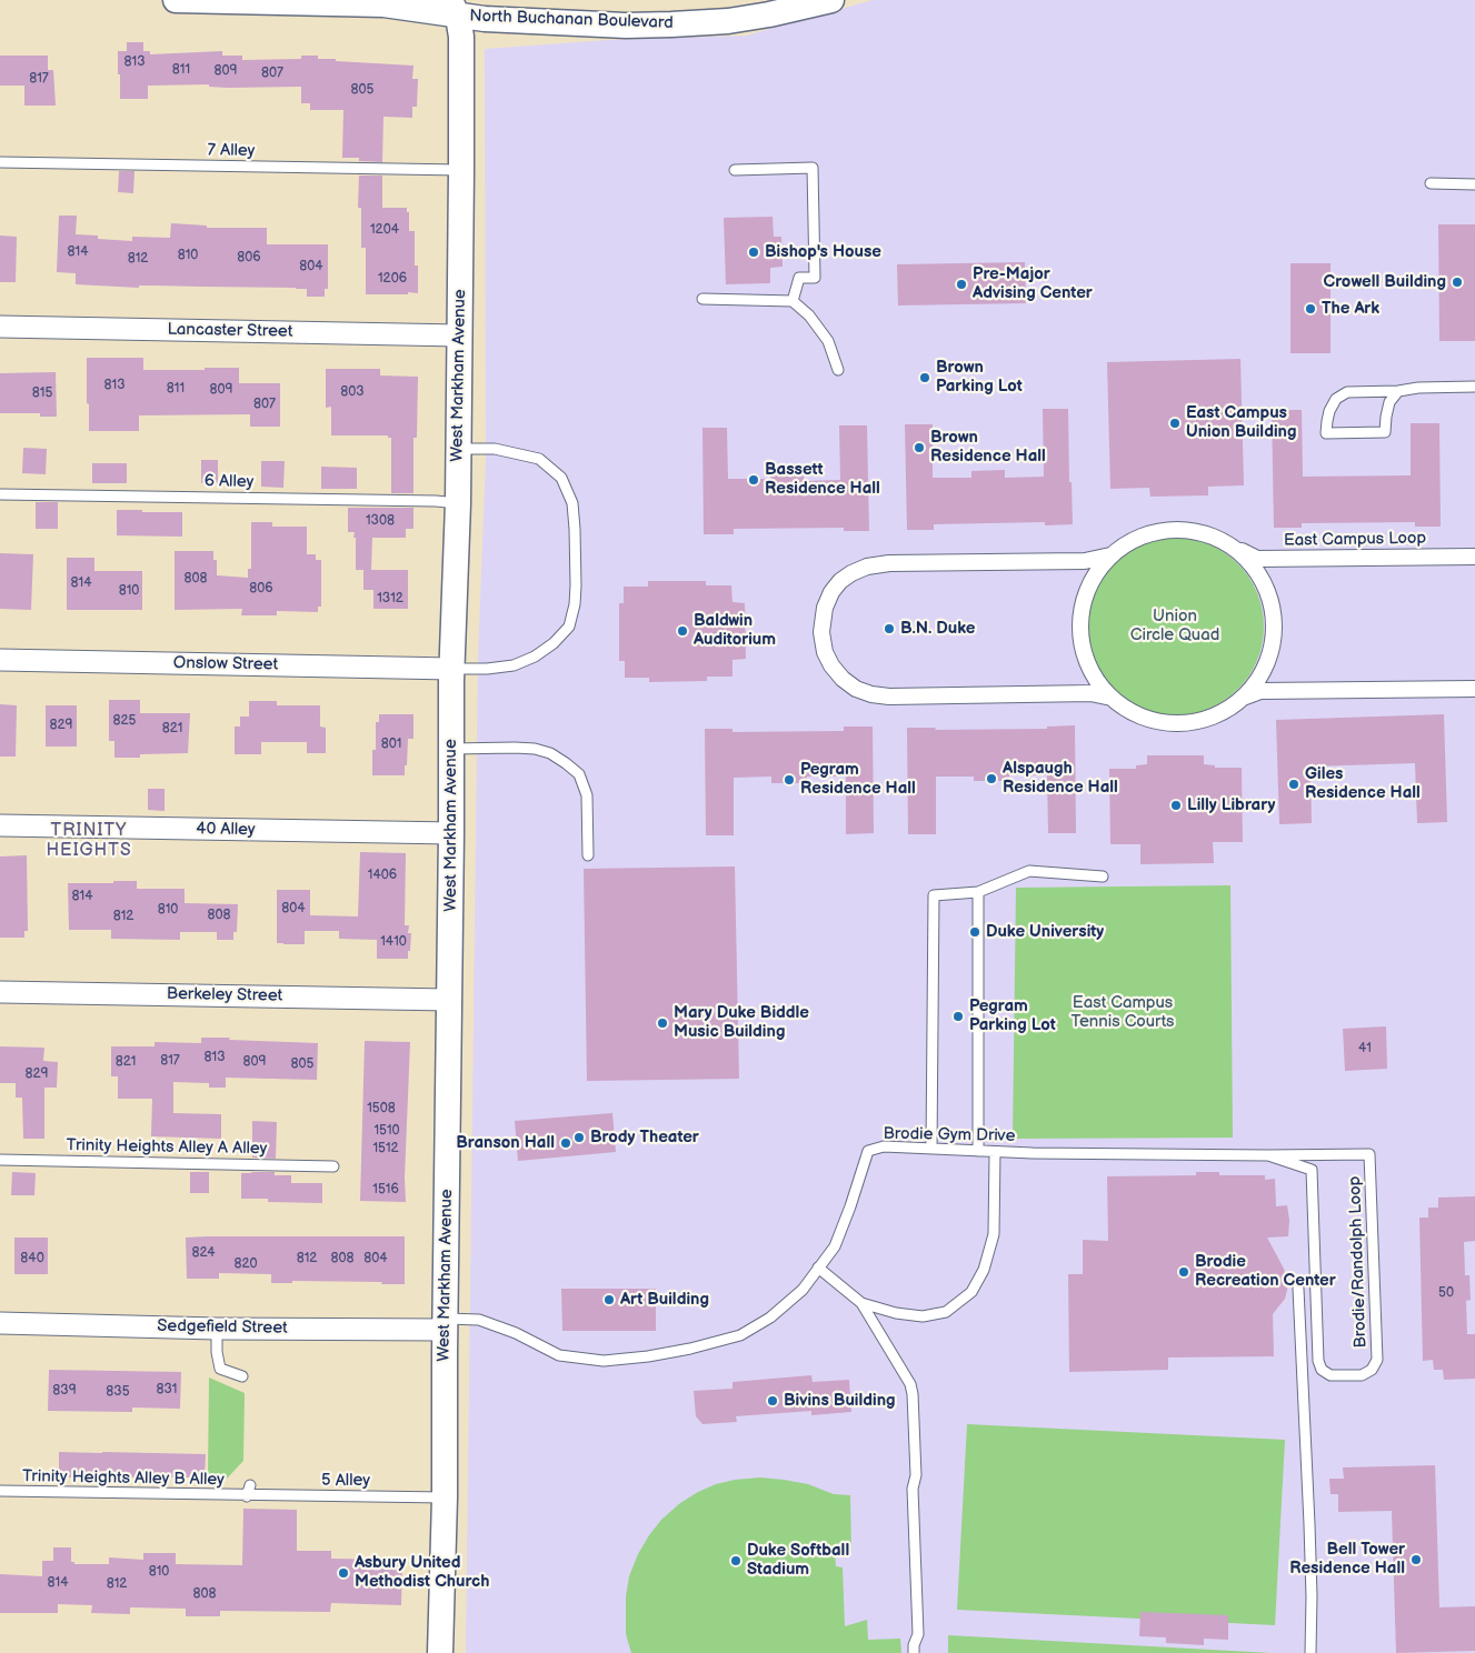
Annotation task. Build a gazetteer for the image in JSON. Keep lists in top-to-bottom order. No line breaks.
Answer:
{"streets":{"street":["North Buchanan Boulevard","Lancaster Street","West Markham Avenue","East Campus Loop","Onslow Street","40 Alley","Berkeley Street","Sedgefield Street"],"lane":["7 Alley","6 Alley","Brodie Gym Drive","Trinity Heights Alley A Alley","Brodie/Randolph Loop","Trinity Heights Alley B Alley","5 Alley"]},"crossings":[["North Buchanan Boulevard","West Markham Avenue"],["7 Alley","West Markham Avenue"],["Lancaster Street","West Markham Avenue"],["West Markham Avenue","6 Alley"],["West Markham Avenue","Onslow Street"],["West Markham Avenue","40 Alley"],["West Markham Avenue","Berkeley Street"],["West Markham Avenue","Brodie Gym Drive"],["West Markham Avenue","Sedgefield Street"],["West Markham Avenue","5 Alley"],["Brodie Gym Drive","Brodie/Randolph Loop"],["Brodie Gym Drive","Sedgefield Street"],["Trinity Heights Alley B Alley","5 Alley"]],"districts":["TRINITY HEIGHTS"],"parks":["Union Circle Quad","East Campus Tennis Courts"],"places":["Bishop's House","Crowell Building","Pre-Major Advising Center","The Ark","Brown Parking Lot","East Campus Union Building","Brown Residence Hall","Bassett Residence Hall","B.N. Duke","Baldwin Auditorium","Alspaugh Residence Hall","Pegram Residence Hall","Giles Residence Hall","Lilly Library","Duke University","Pegram Parking Lot","Mary Duke Biddle Music Building","Brody Theater","Branson Hall","Brodie Recreation Center","Art Building","Bivins Building","Bell Tower Residence Hall","Duke Softball Stadium","Asbury United Methodist Church"],"house_numbers":["813","811","809","807","817","805","1204","814","810","806","812","804","1206","813","811","809","803","815","807","1308","808","814","806","810","1312","825","829","821","801","1406","814","804","810","808","812","1410","41","813","817","821","809","805","829","1508","1510","1512","1516","824","840","812","808","804","820","50","831","839","835","810","814","812","808"]}
